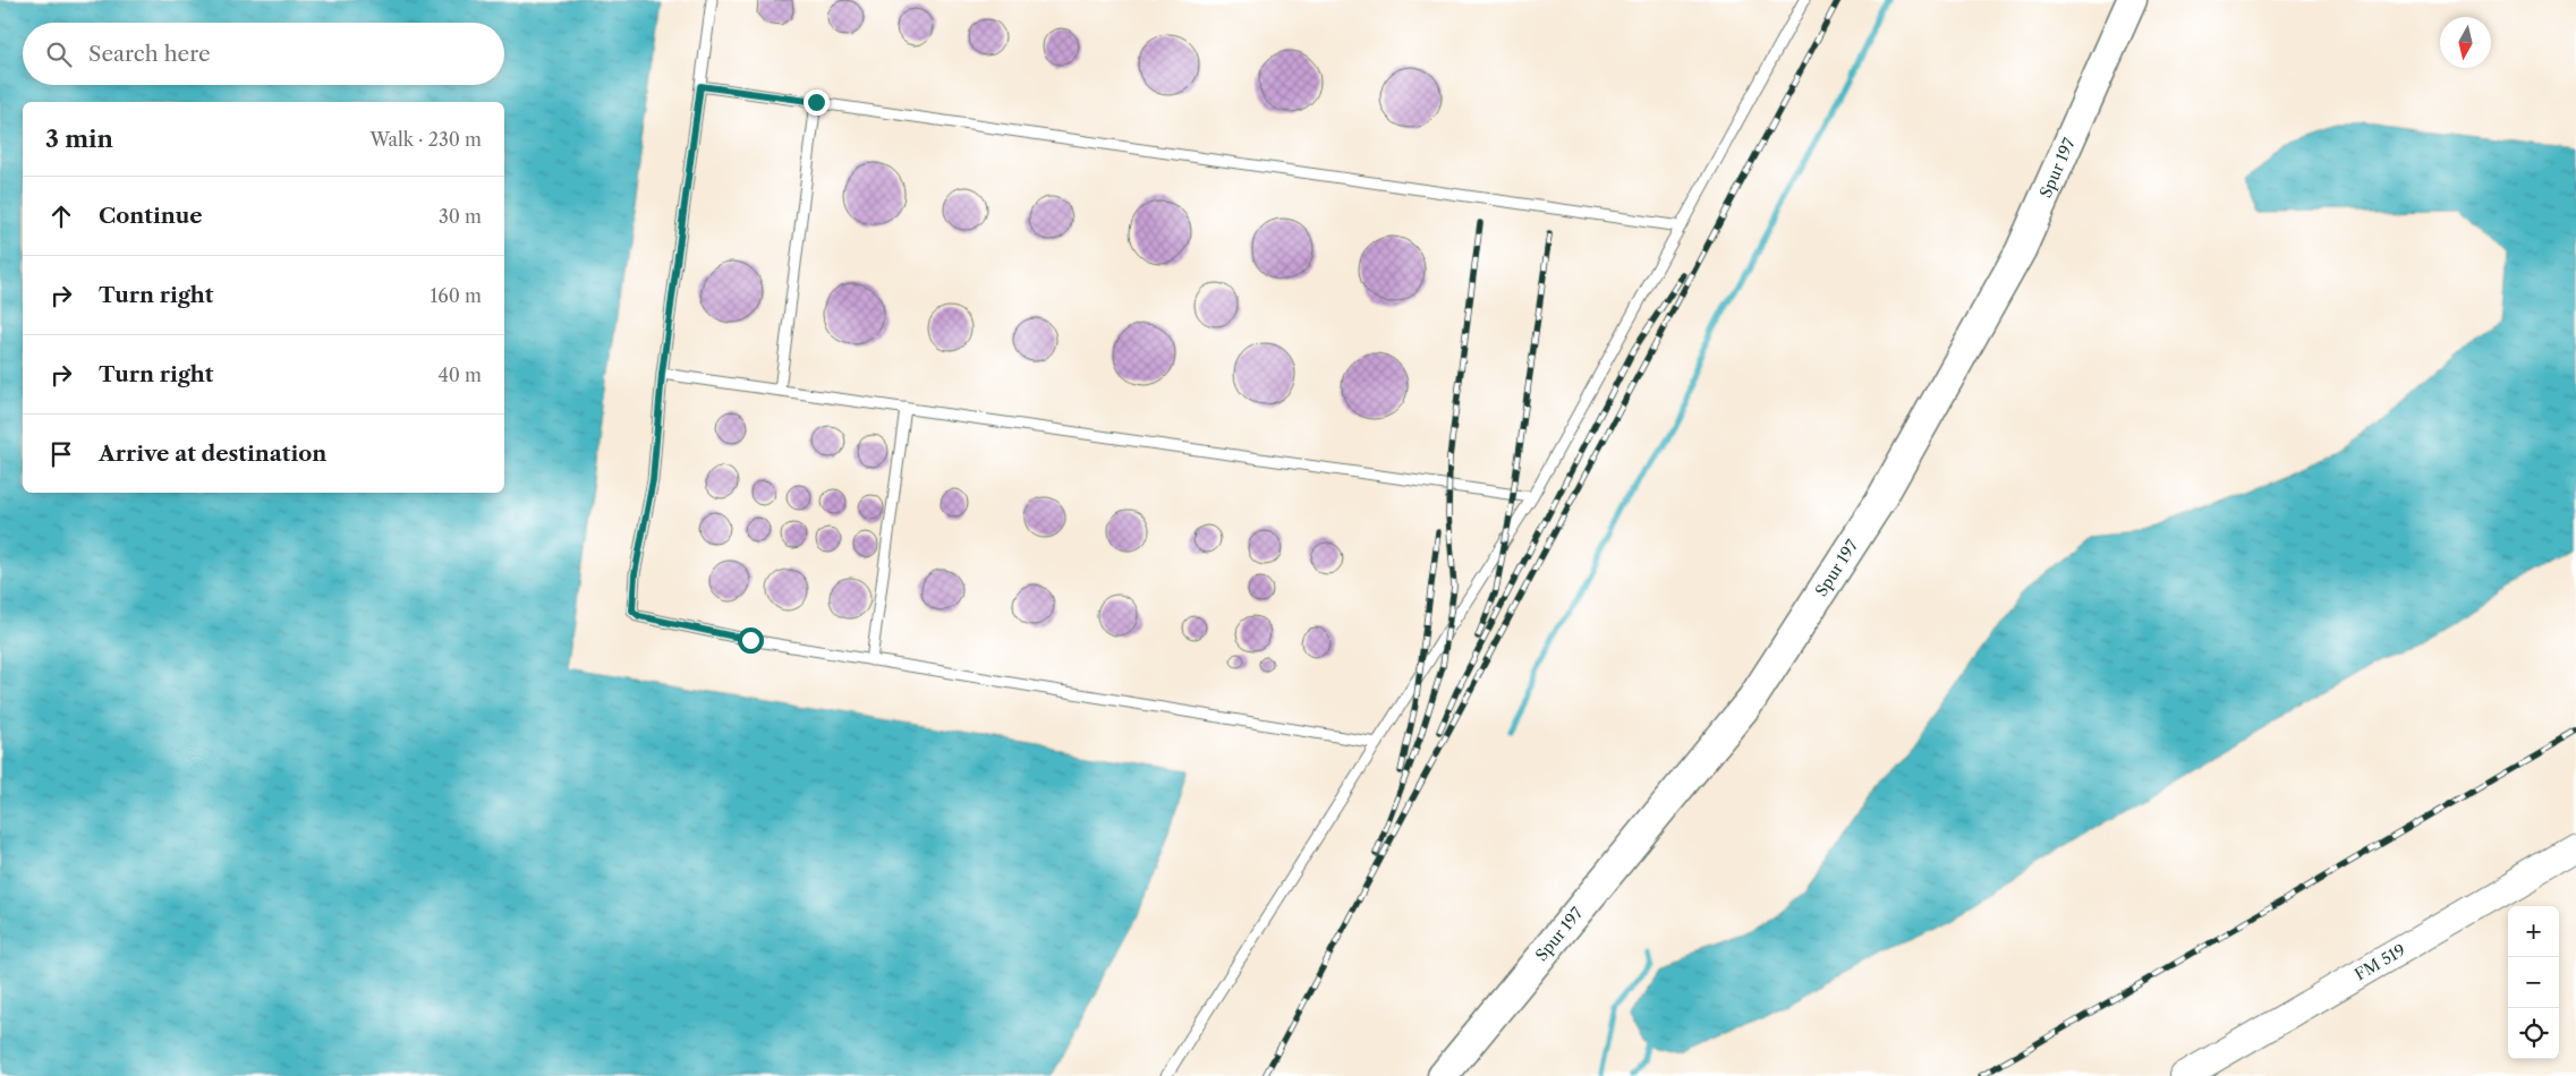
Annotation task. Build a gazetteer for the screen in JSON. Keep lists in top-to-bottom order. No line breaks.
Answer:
{"streets":{"main road":["Spur 197","FM 519"]},"north":"bottom","page":{"search":"Search here","heading":["3 min","Walk · 230 m"],"list":[["Continue","30 m"],["Turn right","160 m"],["Turn right","40 m"],"Arrive at destination"],"map_buttons":["+","−"]}}
